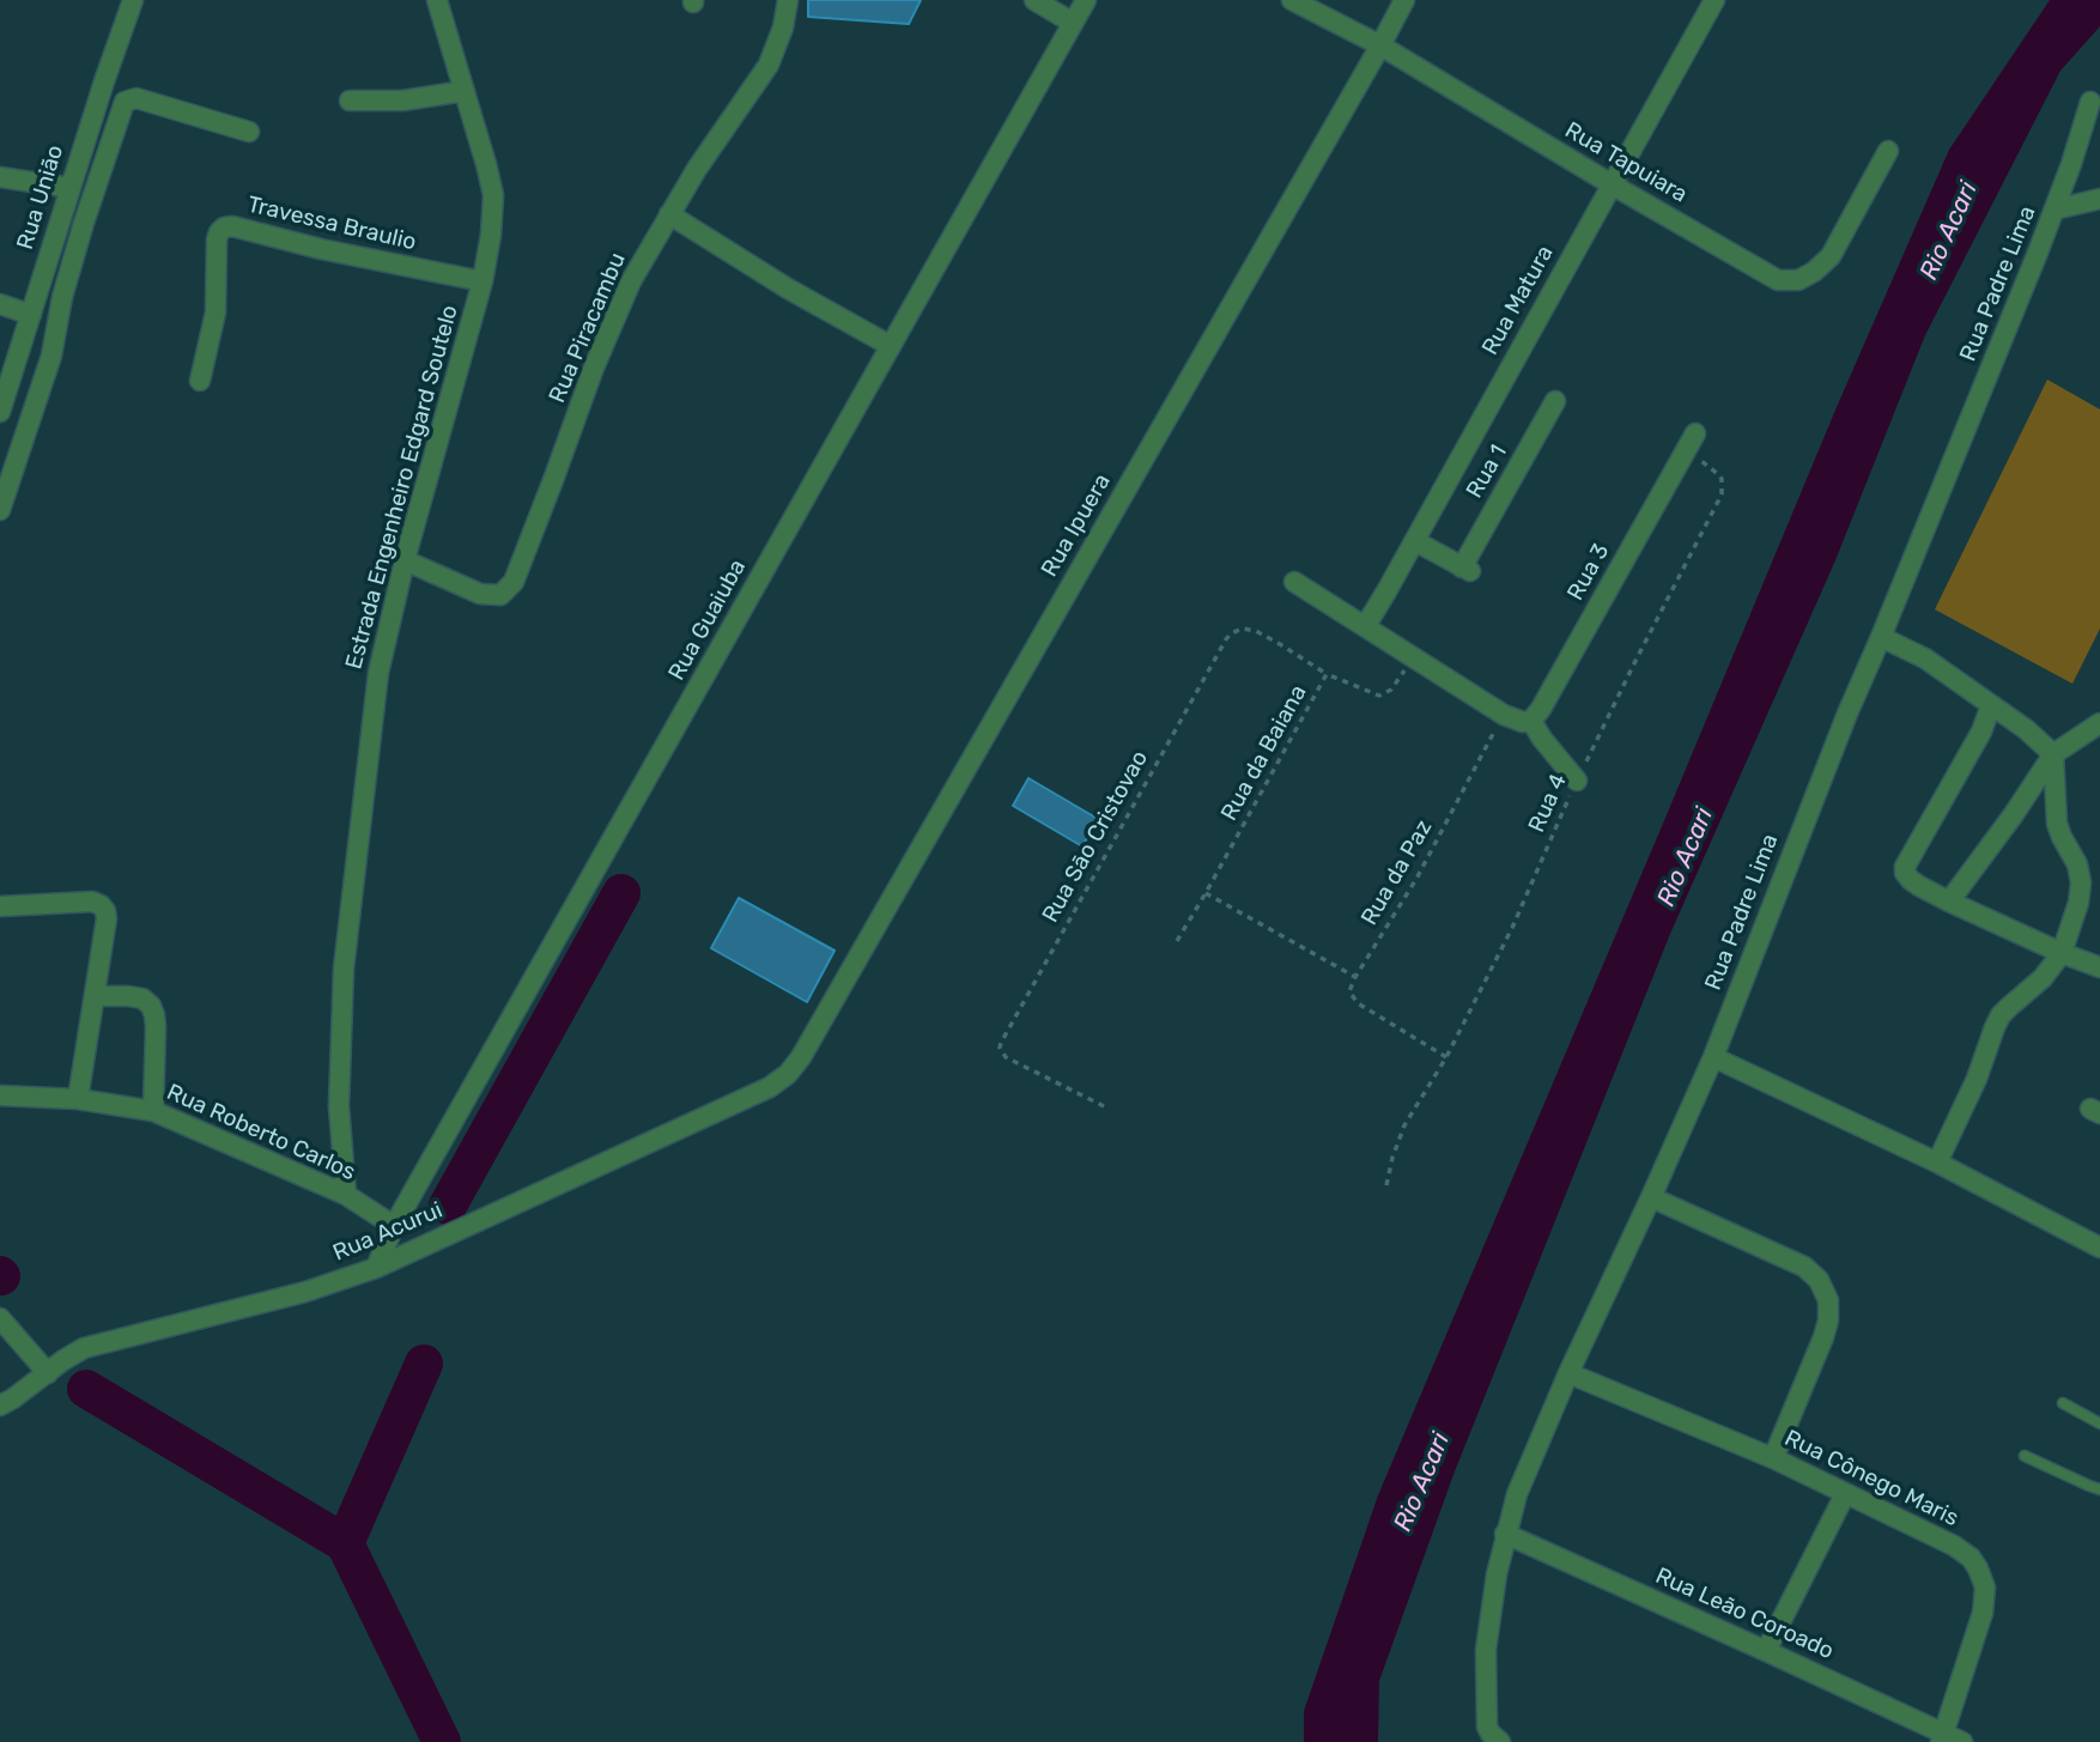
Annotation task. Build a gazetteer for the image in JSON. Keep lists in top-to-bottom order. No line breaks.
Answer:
{"streets":{"street":["Rua Tapuiara","Rua União","Travessa Braulio","Rua Padre Lima","Rua Matura","Rua Piracambu","Rua 1","Estrada Engenheiro Edgard Soutelo","Rua Ipuera","Rua 3","Rua Guaiuba","Rua Roberto Carlos","Rua Acurui","Rua Cônego Maris","Rua Leão Coroado"],"path":["Rua da Baiana","Rua 4","Rua Sāo Cristovao","Rua da Paz"]},"crossings":[["Rua Tapuiara","Rua Matura"],["Rua Tapuiara","Rua Ipuera"],["Travessa Braulio","Estrada Engenheiro Edgard Soutelo"],["Rua Padre Lima","Rua Cônego Maris"],["Rua Padre Lima","Rua Leão Coroado"],["Rua Matura","Rua 1"],["Rua Piracambu","Estrada Engenheiro Edgard Soutelo"],["Estrada Engenheiro Edgard Soutelo","Rua Roberto Carlos"],["Rua Ipuera","Rua Acurui"],["Rua 3","Rua 4"],["Rua 3","Rua da Paz"],["Rua Guaiuba","Rua Roberto Carlos"],["Rua Guaiuba","Rua Acurui"],["Rua da Baiana","Rua Sāo Cristovao"],["Rua Cônego Maris","Rua Leão Coroado"]],"water":["Rio Acari"]}
